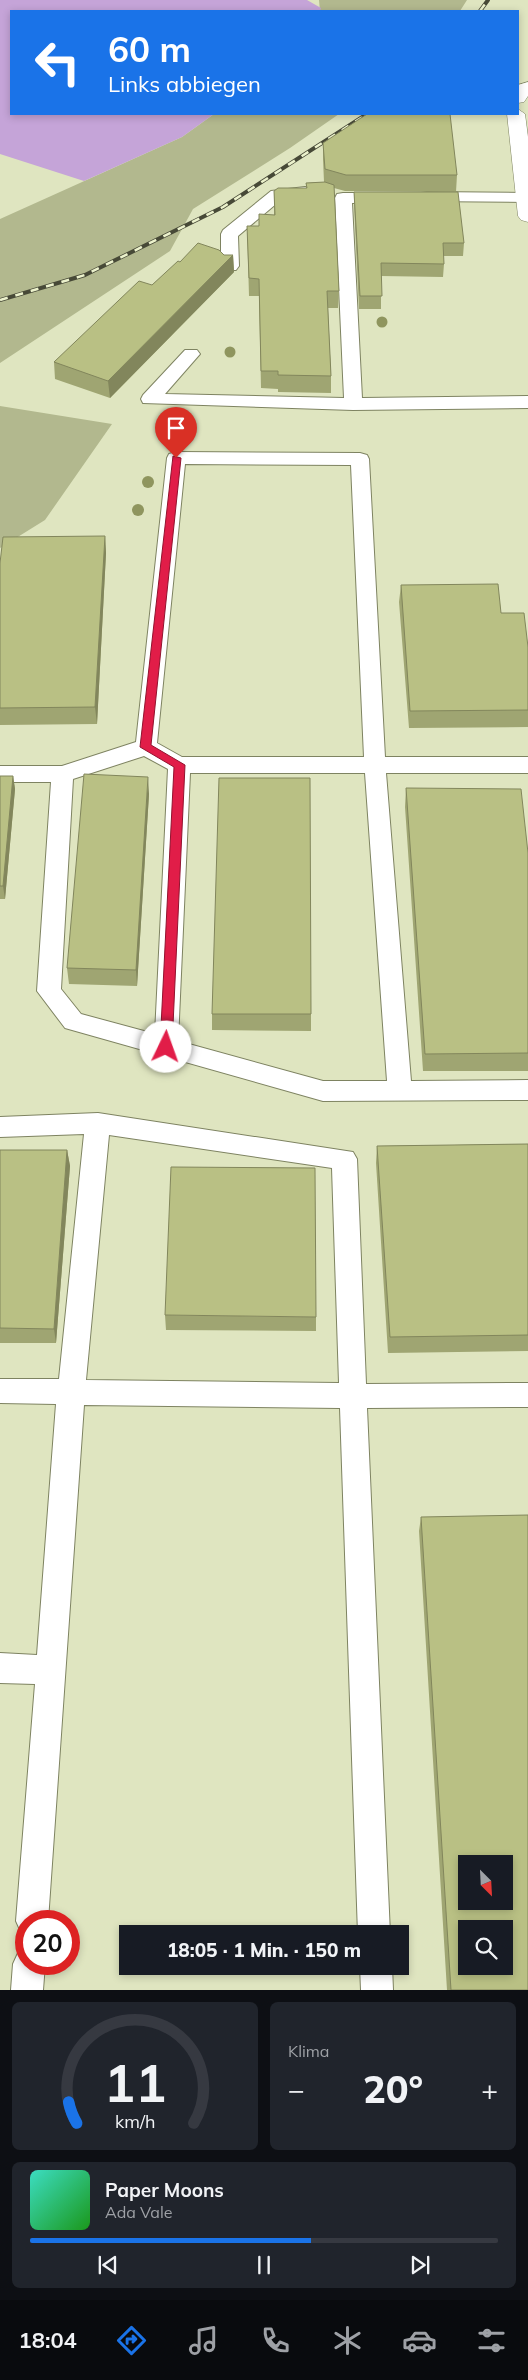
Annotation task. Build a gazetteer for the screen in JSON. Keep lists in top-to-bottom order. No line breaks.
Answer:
{"north":"bottom right","page":{"turn":["60 m","Links abbiegen"],"limit":"20","trip":"18:05 · 1 Min. · 150 m","tile":"Klima","heat":["−","20°","+"],"song":["Paper Moons","Ada Vale"],"tabs":"18:04","gauge":["11","km/h"]}}
